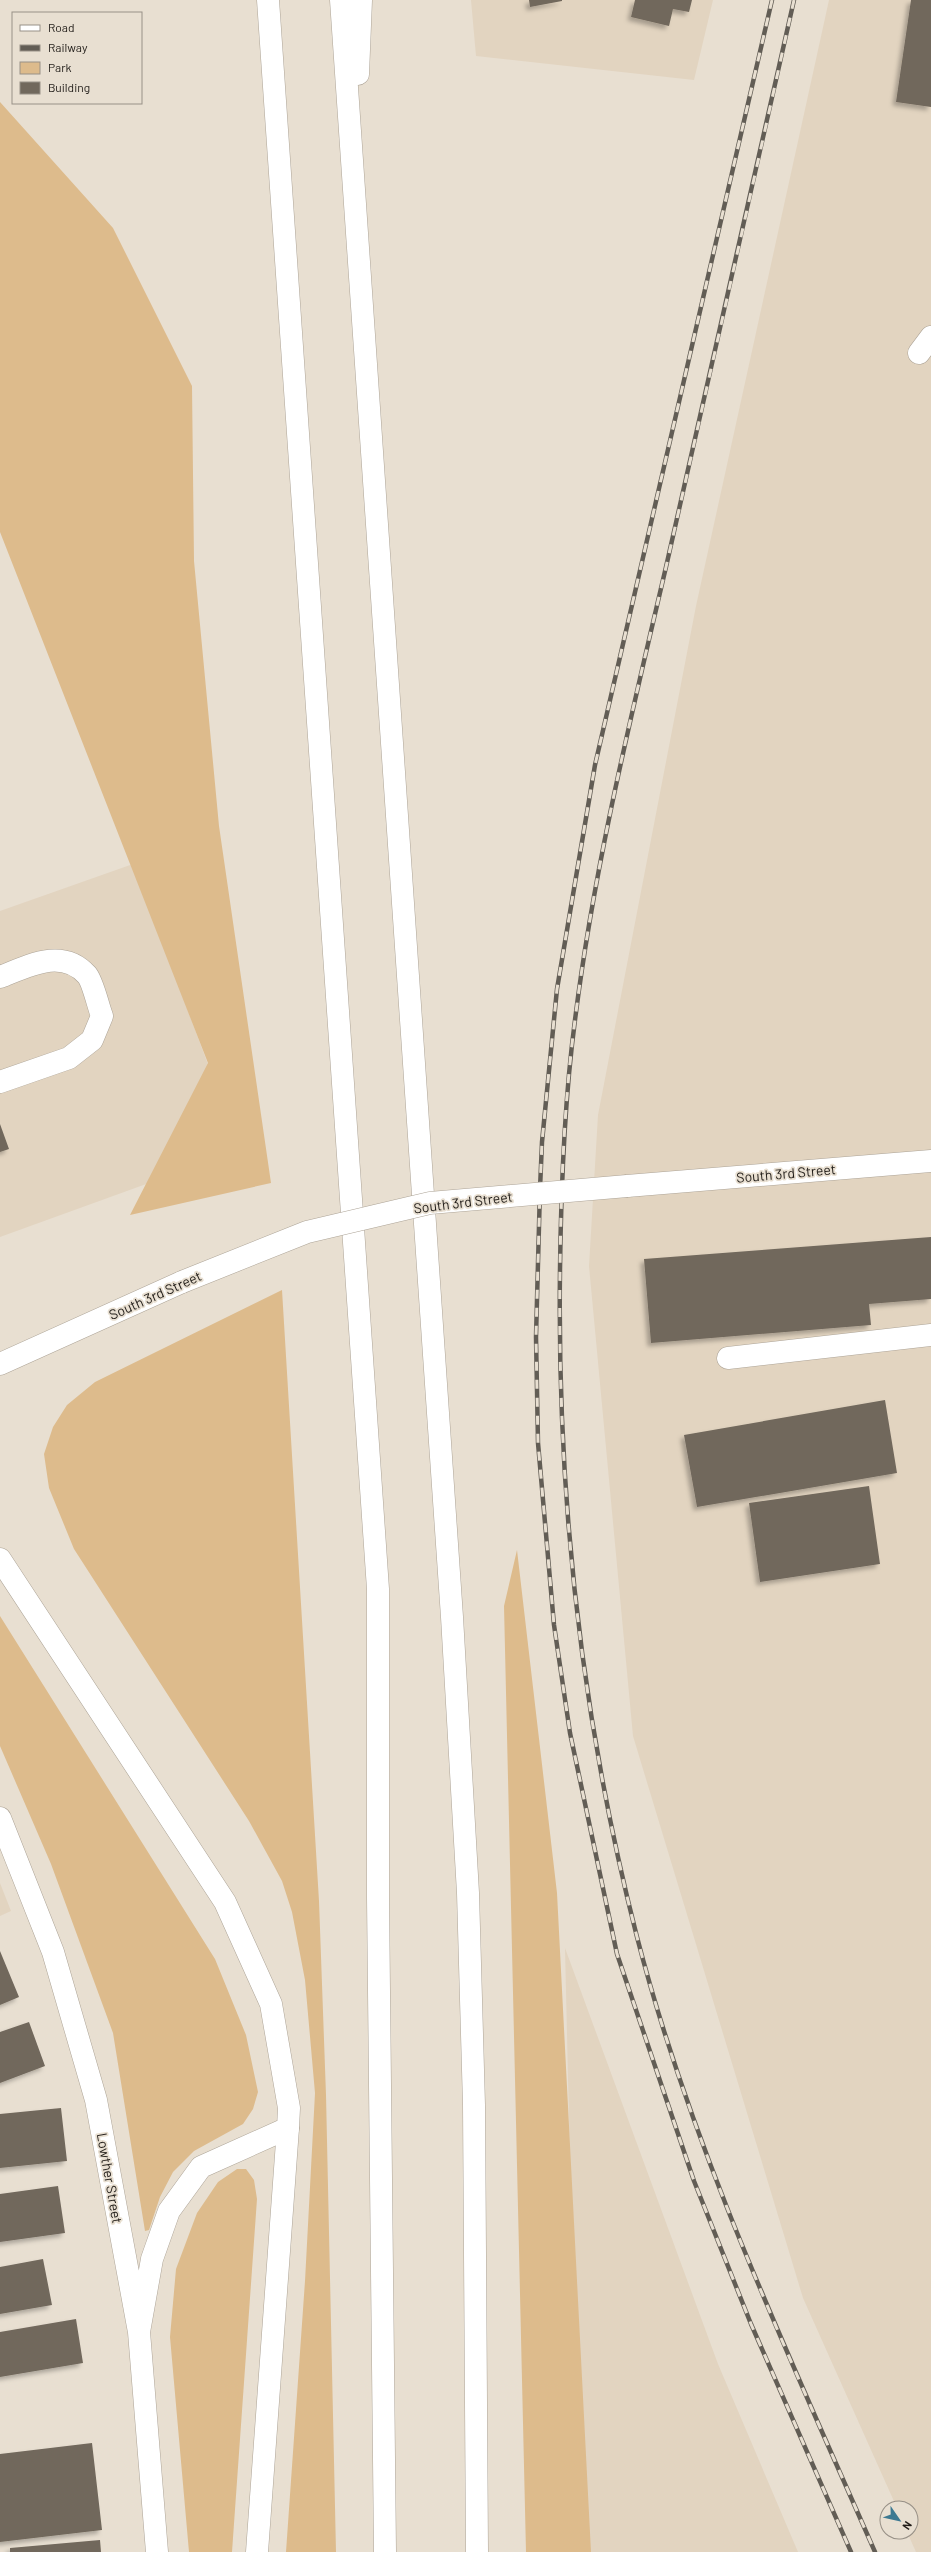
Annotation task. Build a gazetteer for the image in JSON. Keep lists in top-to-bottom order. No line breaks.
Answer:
{"streets":{"main road":["South 3rd Street","Lowther Street"]},"legend":["Road","Railway","Park","Building"],"north":"bottom right"}
